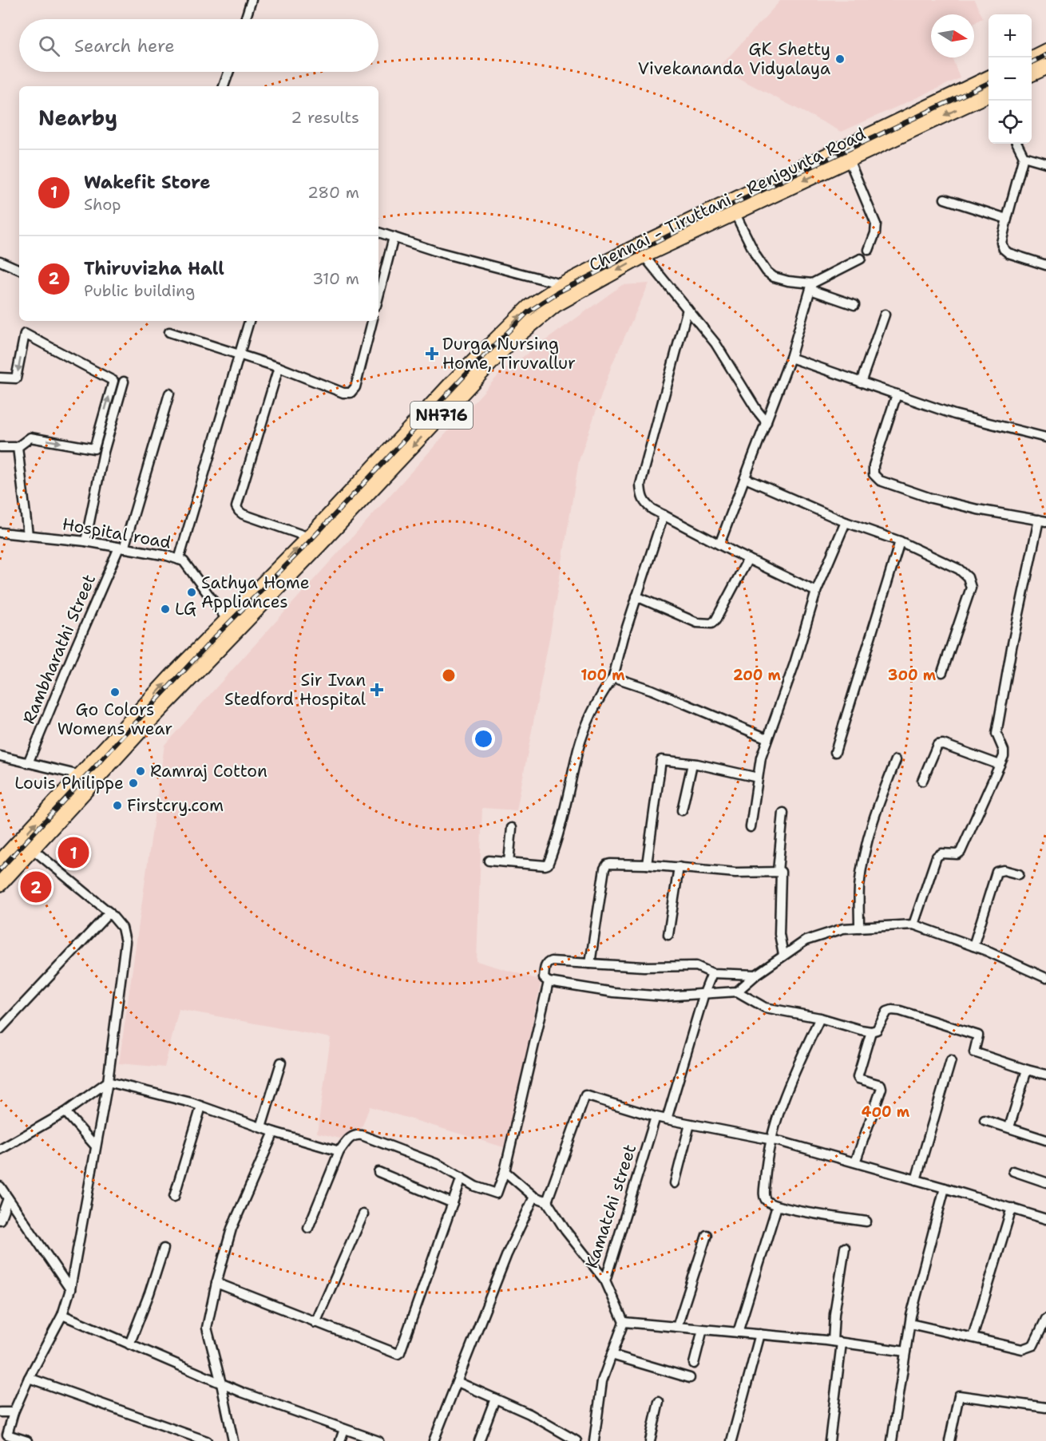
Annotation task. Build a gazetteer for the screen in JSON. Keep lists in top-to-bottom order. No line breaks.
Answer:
{"streets":{"highway":["Chennai - Tiruttani - Renigunta Road","NH716"],"street":["Hospital road","Rambharathi Street","Kamatchi street"]},"crossings":[["Chennai - Tiruttani - Renigunta Road","Hospital road"],["Hospital road","Rambharathi Street"]],"places":{"other":["GK Shetty Vivekananda Vidyalaya","Sathya Home Appliances","LG","Go Colors Womens wear","Ramraj Cotton","Louis Philippe","Firstcry.com"],"health":["Durga Nursing Home, Tiruvallur","Sir Ivan Stedford Hospital"]},"north":"right","page":{"map_buttons":["+","−"],"search":"Search here","heading":["Nearby","2 results"],"list":[{"mark":"1","name":"Wakefit Store","note":"Shop","value":"280 m"},{"mark":"2","name":"Thiruvizha Hall","note":"Public building","value":"310 m"}],"pins":["1","2"]},"rings":["100 m","200 m","300 m","400 m"]}
